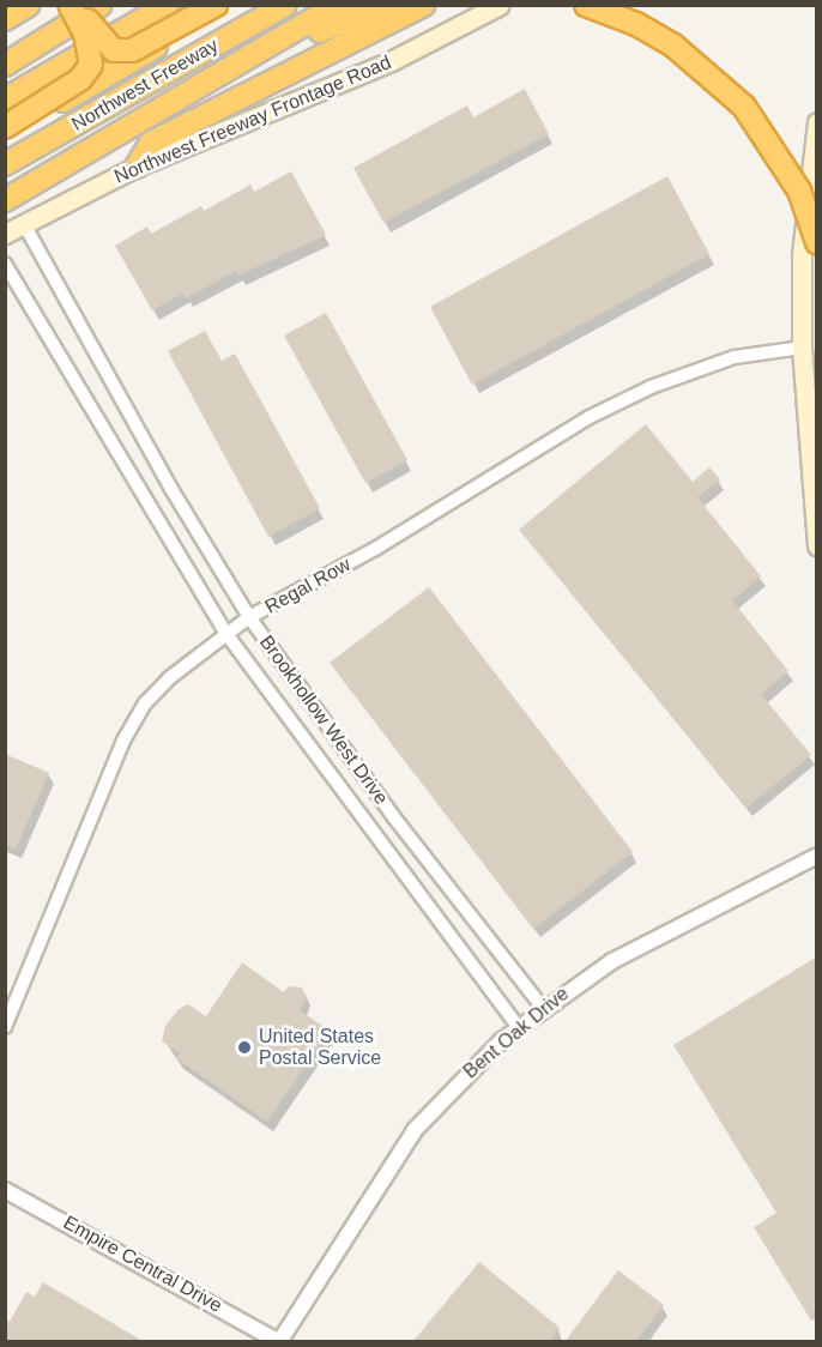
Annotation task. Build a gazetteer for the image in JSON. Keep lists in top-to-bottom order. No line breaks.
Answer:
{"streets":{"highway":["Northwest Freeway"],"main road":["Northwest Freeway Frontage Road"],"street":["Regal Row","Brookhollow West Drive","Bent Oak Drive","Empire Central Drive"]},"crossings":[["Northwest Freeway Frontage Road","Brookhollow West Drive"],["Regal Row","Brookhollow West Drive"],["Brookhollow West Drive","Bent Oak Drive"],["Bent Oak Drive","Empire Central Drive"]],"places":["United States Postal Service"]}
